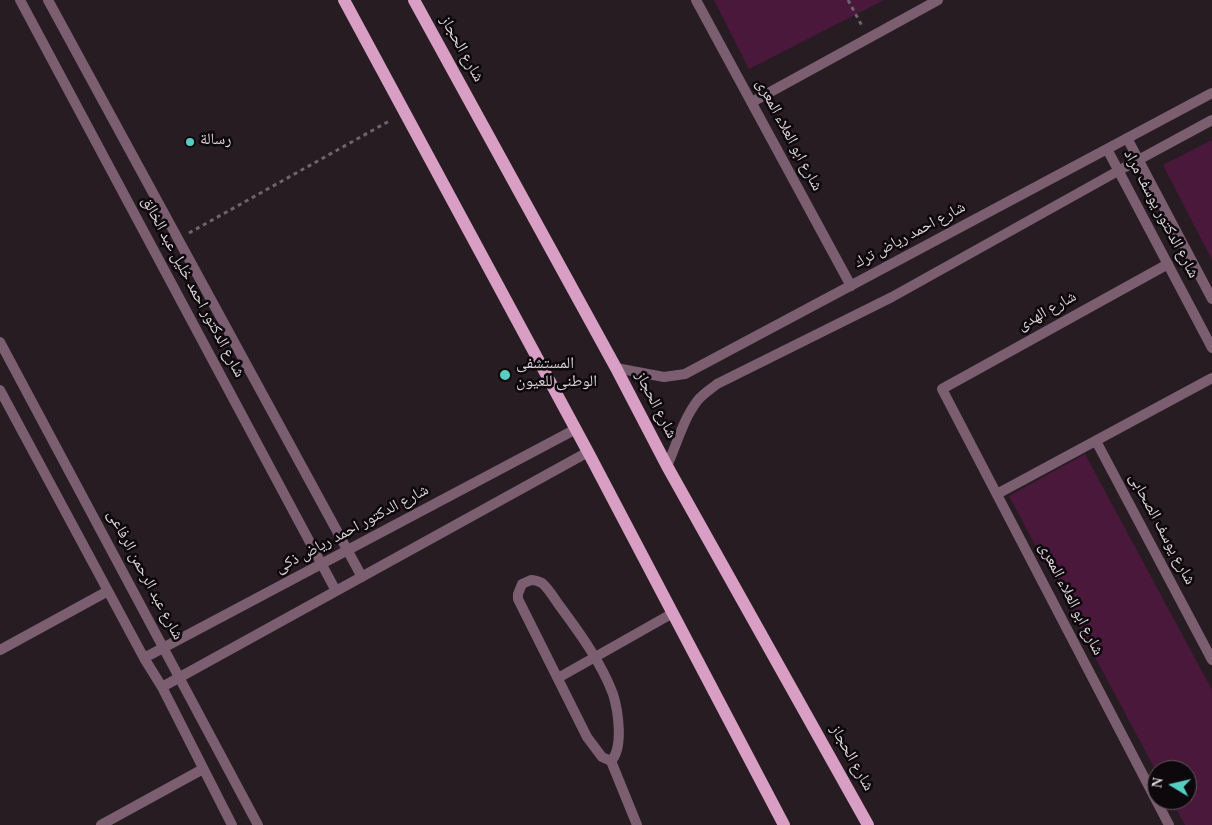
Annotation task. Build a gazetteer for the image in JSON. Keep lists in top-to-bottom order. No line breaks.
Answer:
{"streets":{"main road":["شارع الحجاز"],"street":["شارع ابو العلاء المعرى","شارع الدكتور يوسف مراد","شارع احمد رياض ترك","شارع الدكتور احمد خليل عبد الخالق","شارع الهدى","شارع يوسف الصحابى","شارع الدكتور احمد رياض ذكى","شارع عبد الرحمن الرفاعى"]},"crossings":[["شارع الحجاز","شارع احمد رياض ترك"],["شارع ابو العلاء المعرى","شارع احمد رياض ترك"],["شارع ابو العلاء المعرى","شارع الهدى"],["شارع الدكتور يوسف مراد","شارع احمد رياض ترك"],["شارع الدكتور يوسف مراد","شارع الهدى"],["شارع الدكتور احمد خليل عبد الخالق","شارع الدكتور احمد رياض ذكى"],["شارع الدكتور احمد رياض ذكى","شارع عبد الرحمن الرفاعى"]],"places":["رسالة","المستشفى الوطنى للعيون"],"north":"left"}
